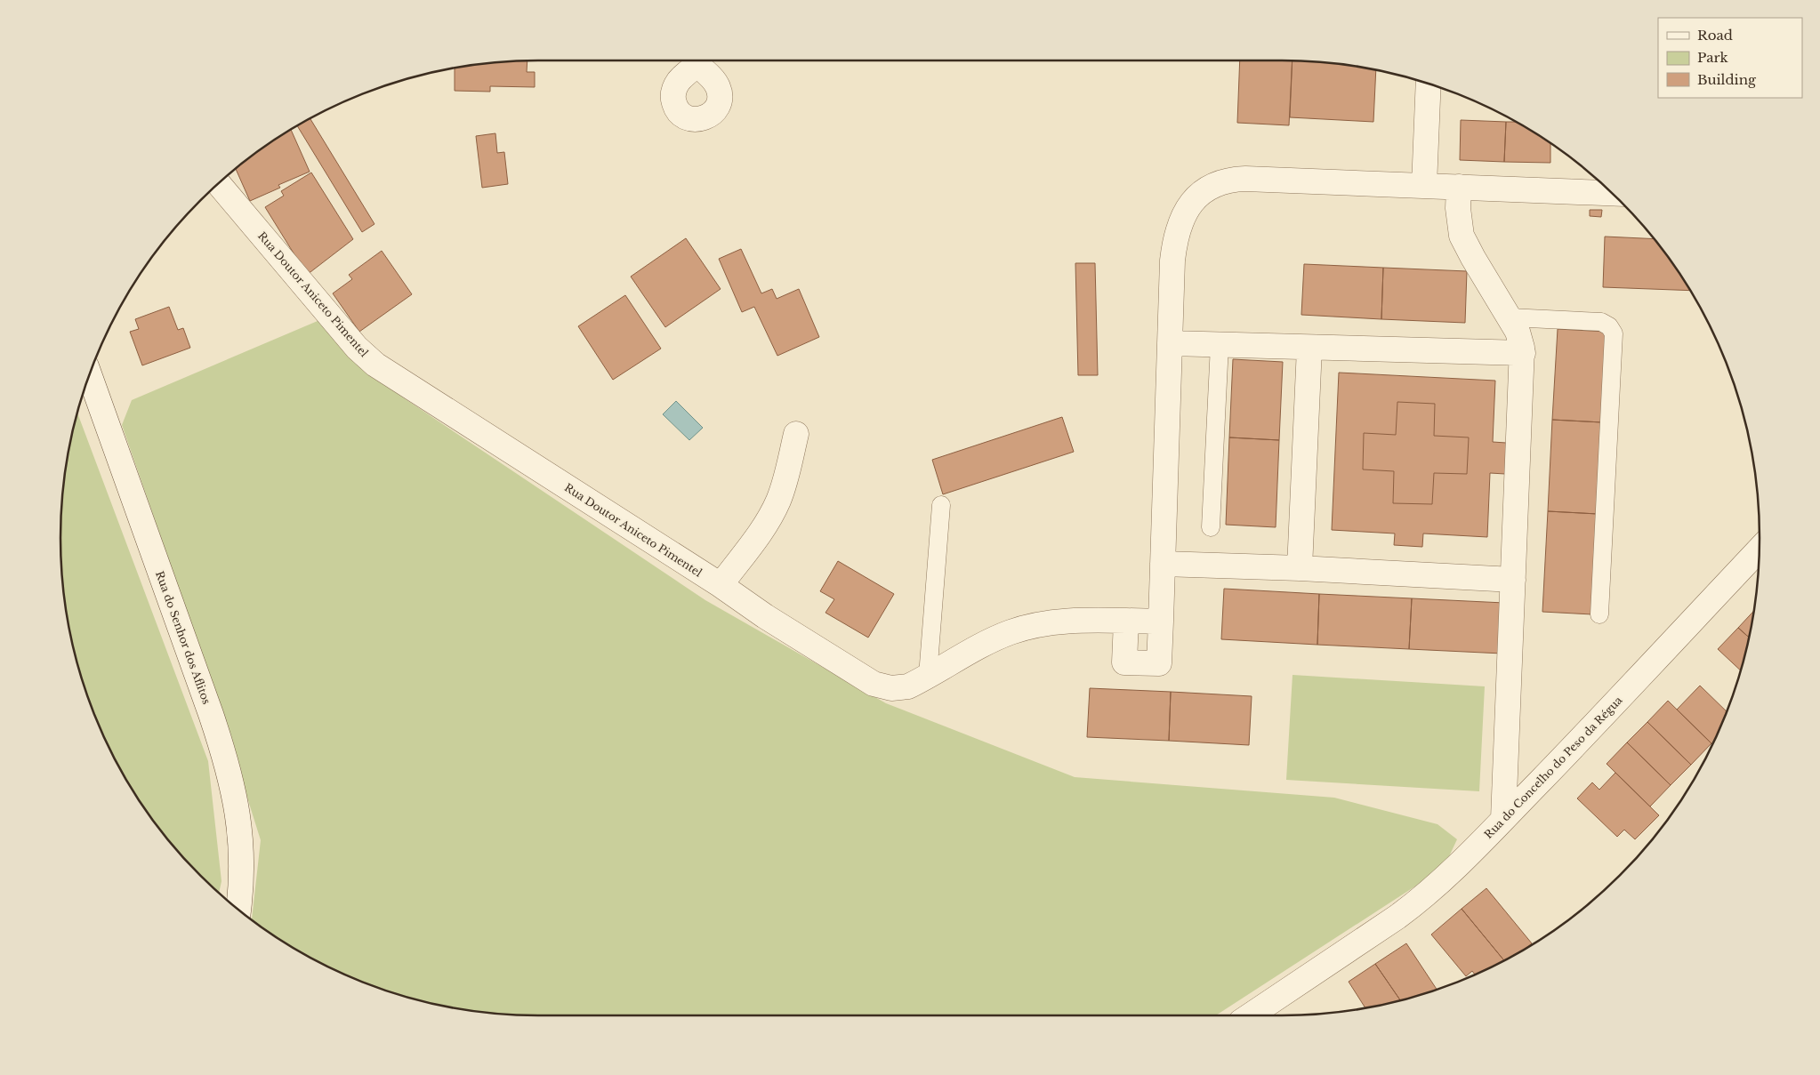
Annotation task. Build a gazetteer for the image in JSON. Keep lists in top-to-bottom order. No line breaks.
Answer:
{"streets":{"street":["Rua Doutor Aniceto Pimentel","Rua do Senhor dos Aflitos","Rua do Concelho do Peso da Régua"]},"legend":["Road","Park","Building"]}
